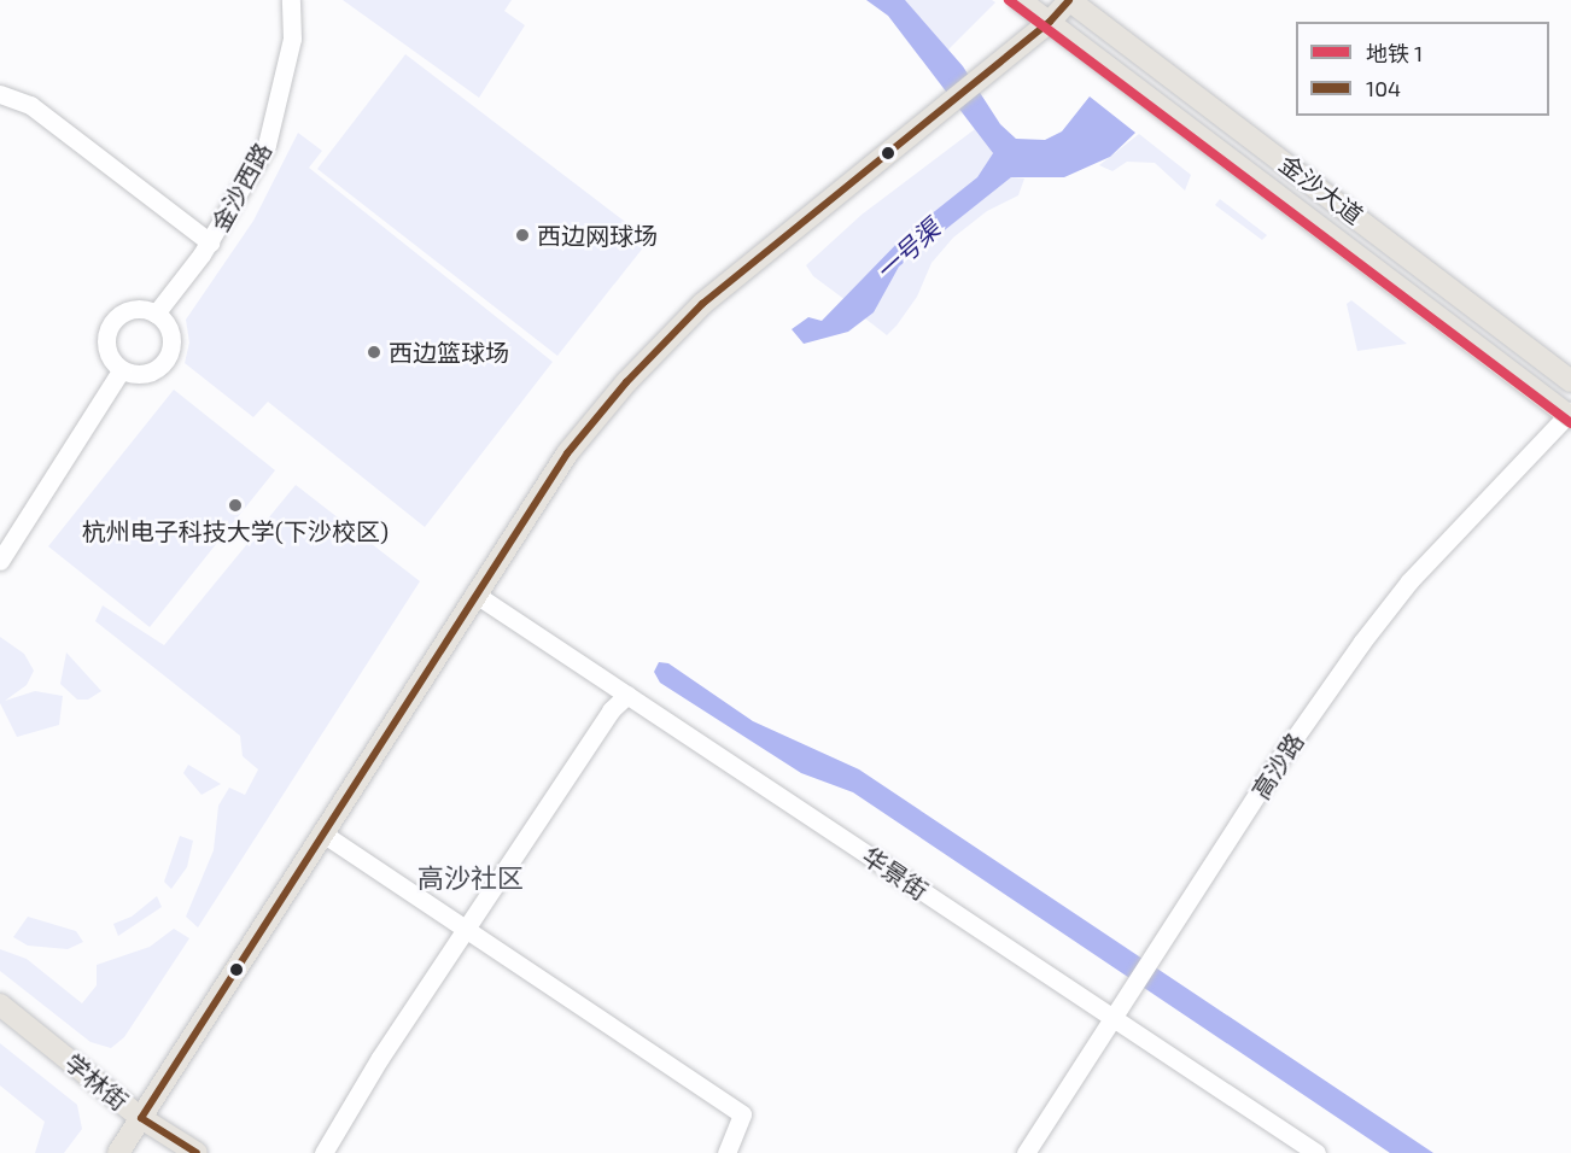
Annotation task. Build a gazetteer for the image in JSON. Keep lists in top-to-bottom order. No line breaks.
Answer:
{"streets":{"main road":["金沙大道","学林街"],"street":["金沙西路","高沙路","华景街"]},"crossings":[["金沙大道","高沙路"],["高沙路","华景街"]],"districts":["高沙社区"],"water":["一号渠"],"places":["西边网球场","西边篮球场","杭州电子科技大学(下沙校区)"],"lines":["metro line 1","transit line 104"],"legend":["地铁 1","104"]}
